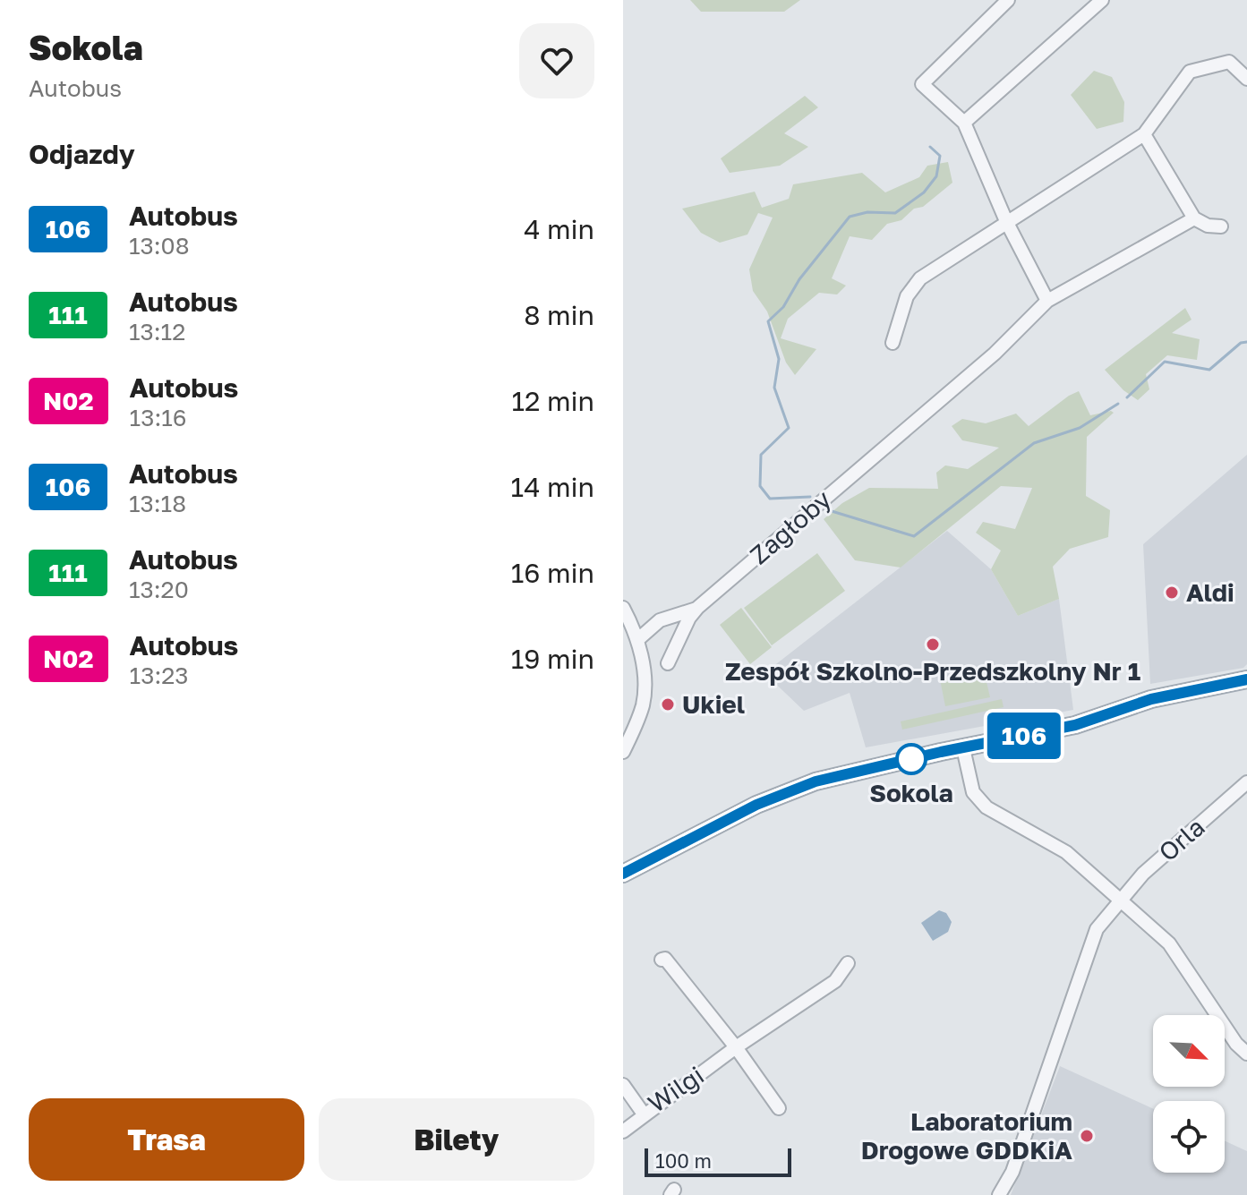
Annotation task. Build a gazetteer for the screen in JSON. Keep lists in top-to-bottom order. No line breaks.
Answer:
{"streets":{"street":["Zagłoby","Orla","Wilgi"]},"places":["Aldi","Zespół Szkolno-Przedszkolny Nr 1","Ukiel","Sokola","Laboratorium Drogowe GDDKiA"],"lines":["bus line 106"],"scale_bar":"100 m","north":"bottom right","page":{"heading":[["Sokola","Autobus"],"Odjazdy"],"on_map":"106","list":[{"mark":"106","name":"Autobus","note":"13:08","value":"4 min"},{"mark":"111","name":"Autobus","note":"13:12","value":"8 min"},{"mark":"N02","name":"Autobus","note":"13:16","value":"12 min"},{"mark":"106","name":"Autobus","note":"13:18","value":"14 min"},{"mark":"111","name":"Autobus","note":"13:20","value":"16 min"},{"mark":"N02","name":"Autobus","note":"13:23","value":"19 min"}],"buttons":["Trasa","Bilety"],"scale":"100 m"}}
